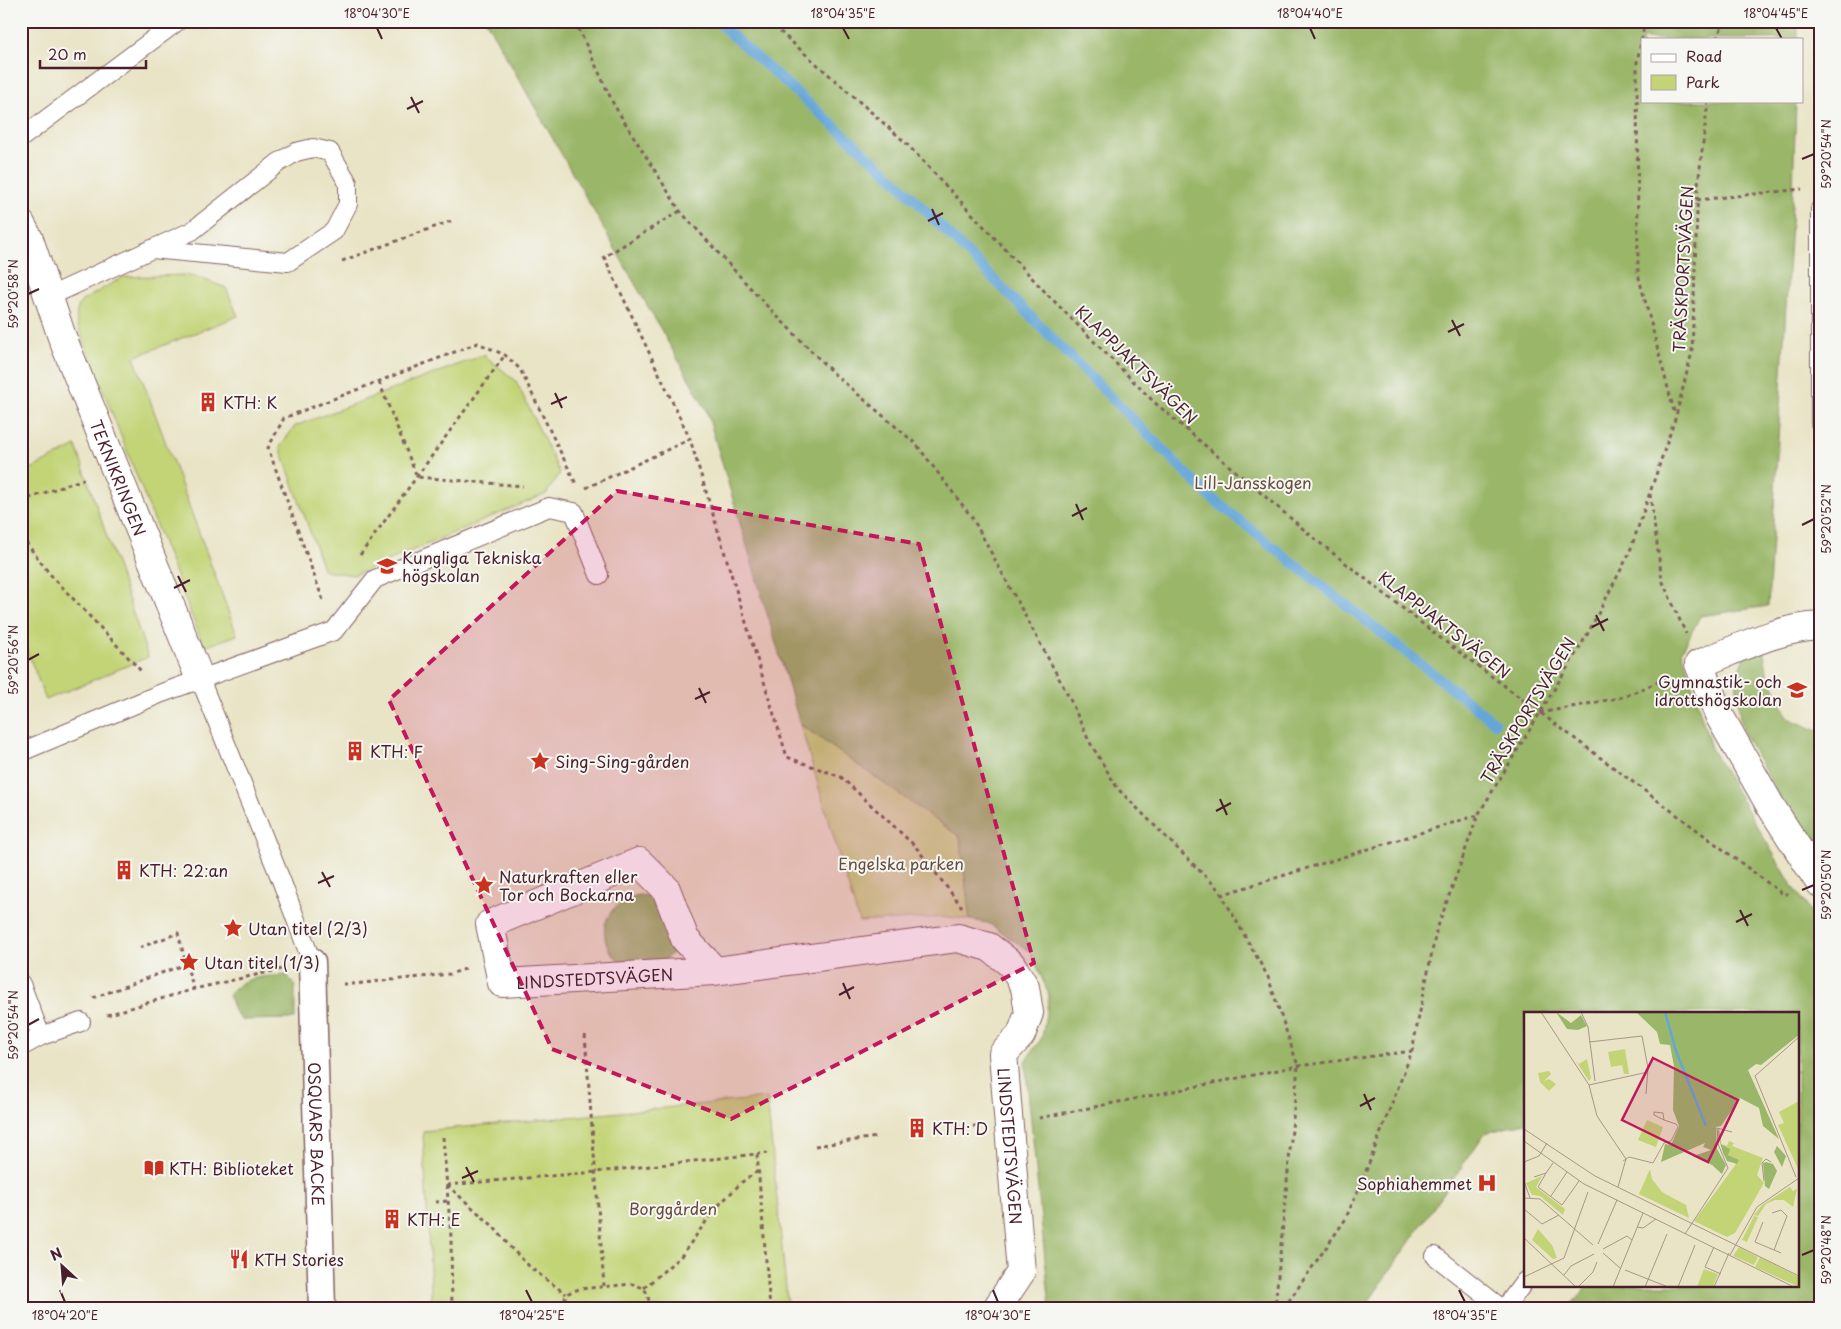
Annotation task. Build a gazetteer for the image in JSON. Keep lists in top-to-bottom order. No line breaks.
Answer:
{"streets":{"street":["TEKNIKRINGEN","LINDSTEDTSVÄGEN","OSQUARS BACKE"],"path":["TRÄSKPORTSVÄGEN","KLAPPJAKTSVÄGEN"]},"crossings":[["TRÄSKPORTSVÄGEN","KLAPPJAKTSVÄGEN"]],"parks":["Lill-Jansskogen","Engelska parken","Borggården"],"places":{"building":["KTH: K","KTH: F","KTH: 22:an","KTH: D","KTH: E"],"school or university":["Kungliga Tekniska högskolan","Gymnastik- och idrottshögskolan"],"place":["Sing-Sing-gården","Naturkraften eller Tor och Bockarna","Utan titel (2/3)","Utan titel (1/3)"],"library":["KTH: Biblioteket"],"hospital":["Sophiahemmet"],"restaurant":["KTH Stories"]},"legend":["Road","Park"],"scale_bar":"20 m","north":"top left","coordinates":["18°04'30\"E","18°04'35\"E","18°04'40\"E","18°04'45\"E","59°20'54\"N","59°20'58\"N","59°20'52\"N","59°20'56\"N","59°20'50\"N","59°20'48\"N","18°04'20\"E","18°04'25\"E"]}
